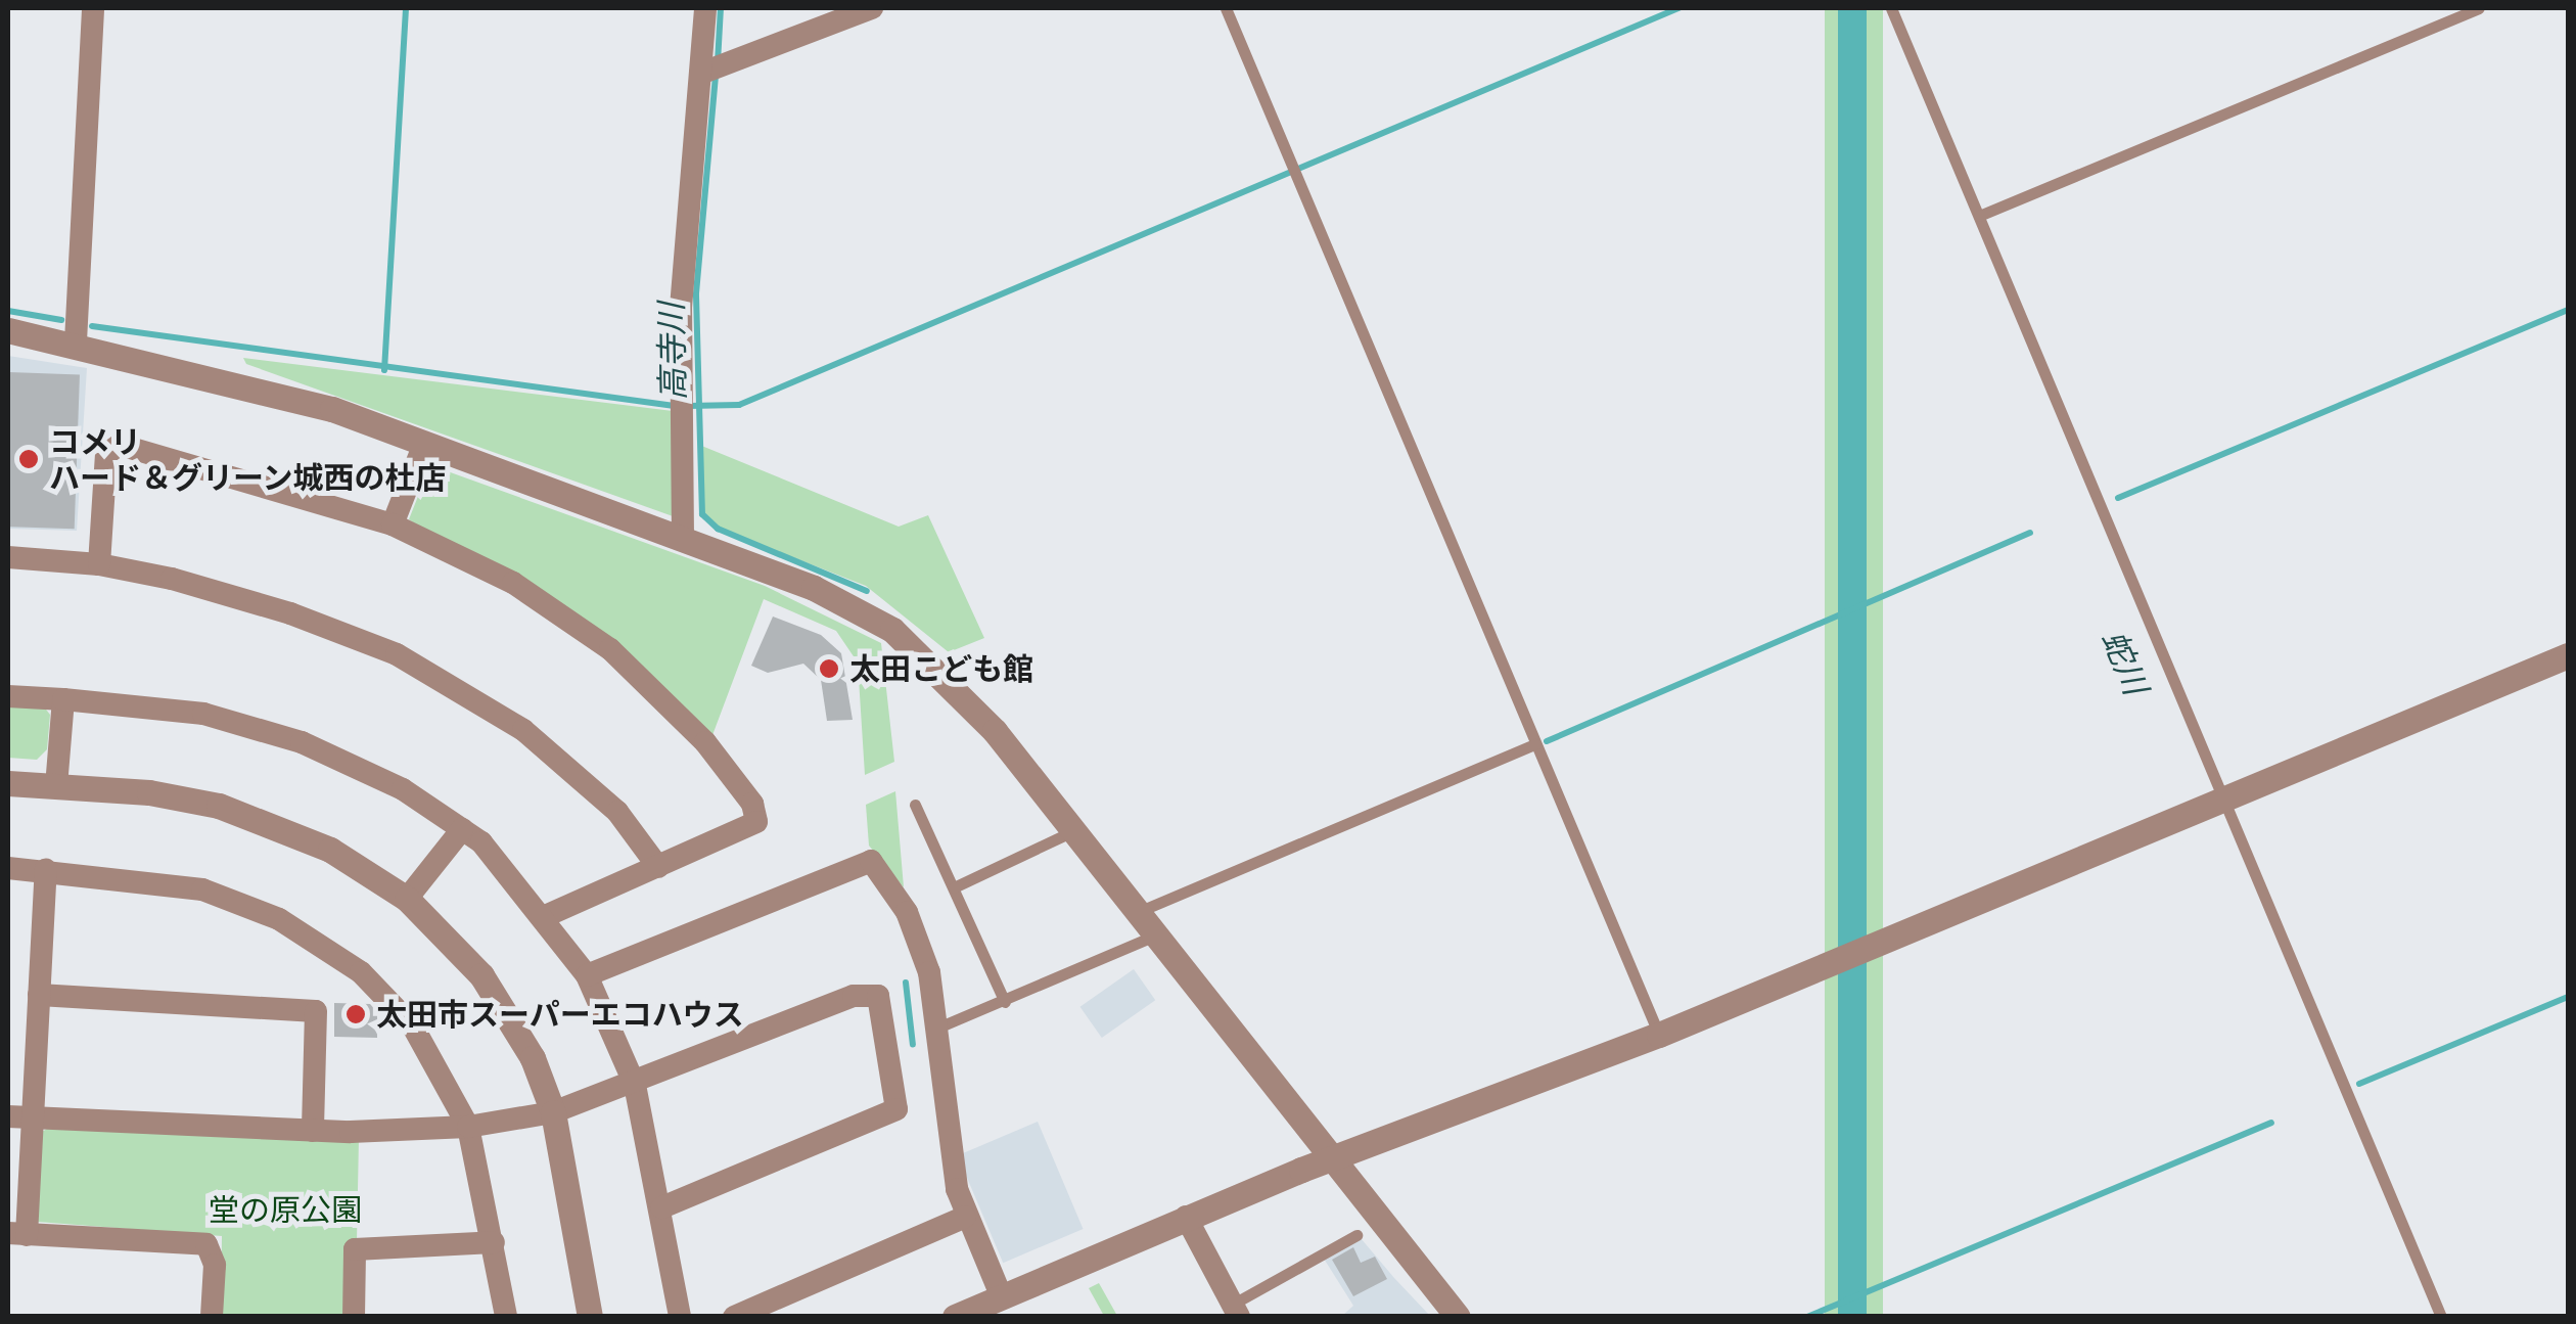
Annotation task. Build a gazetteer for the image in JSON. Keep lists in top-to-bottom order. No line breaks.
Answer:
{"water":["高寺川","蛇川"],"parks":["堂の原公園"],"places":["コメリ ハード＆グリーン城西の杜店","太田こども館","太田市スーパーエコハウス"]}
